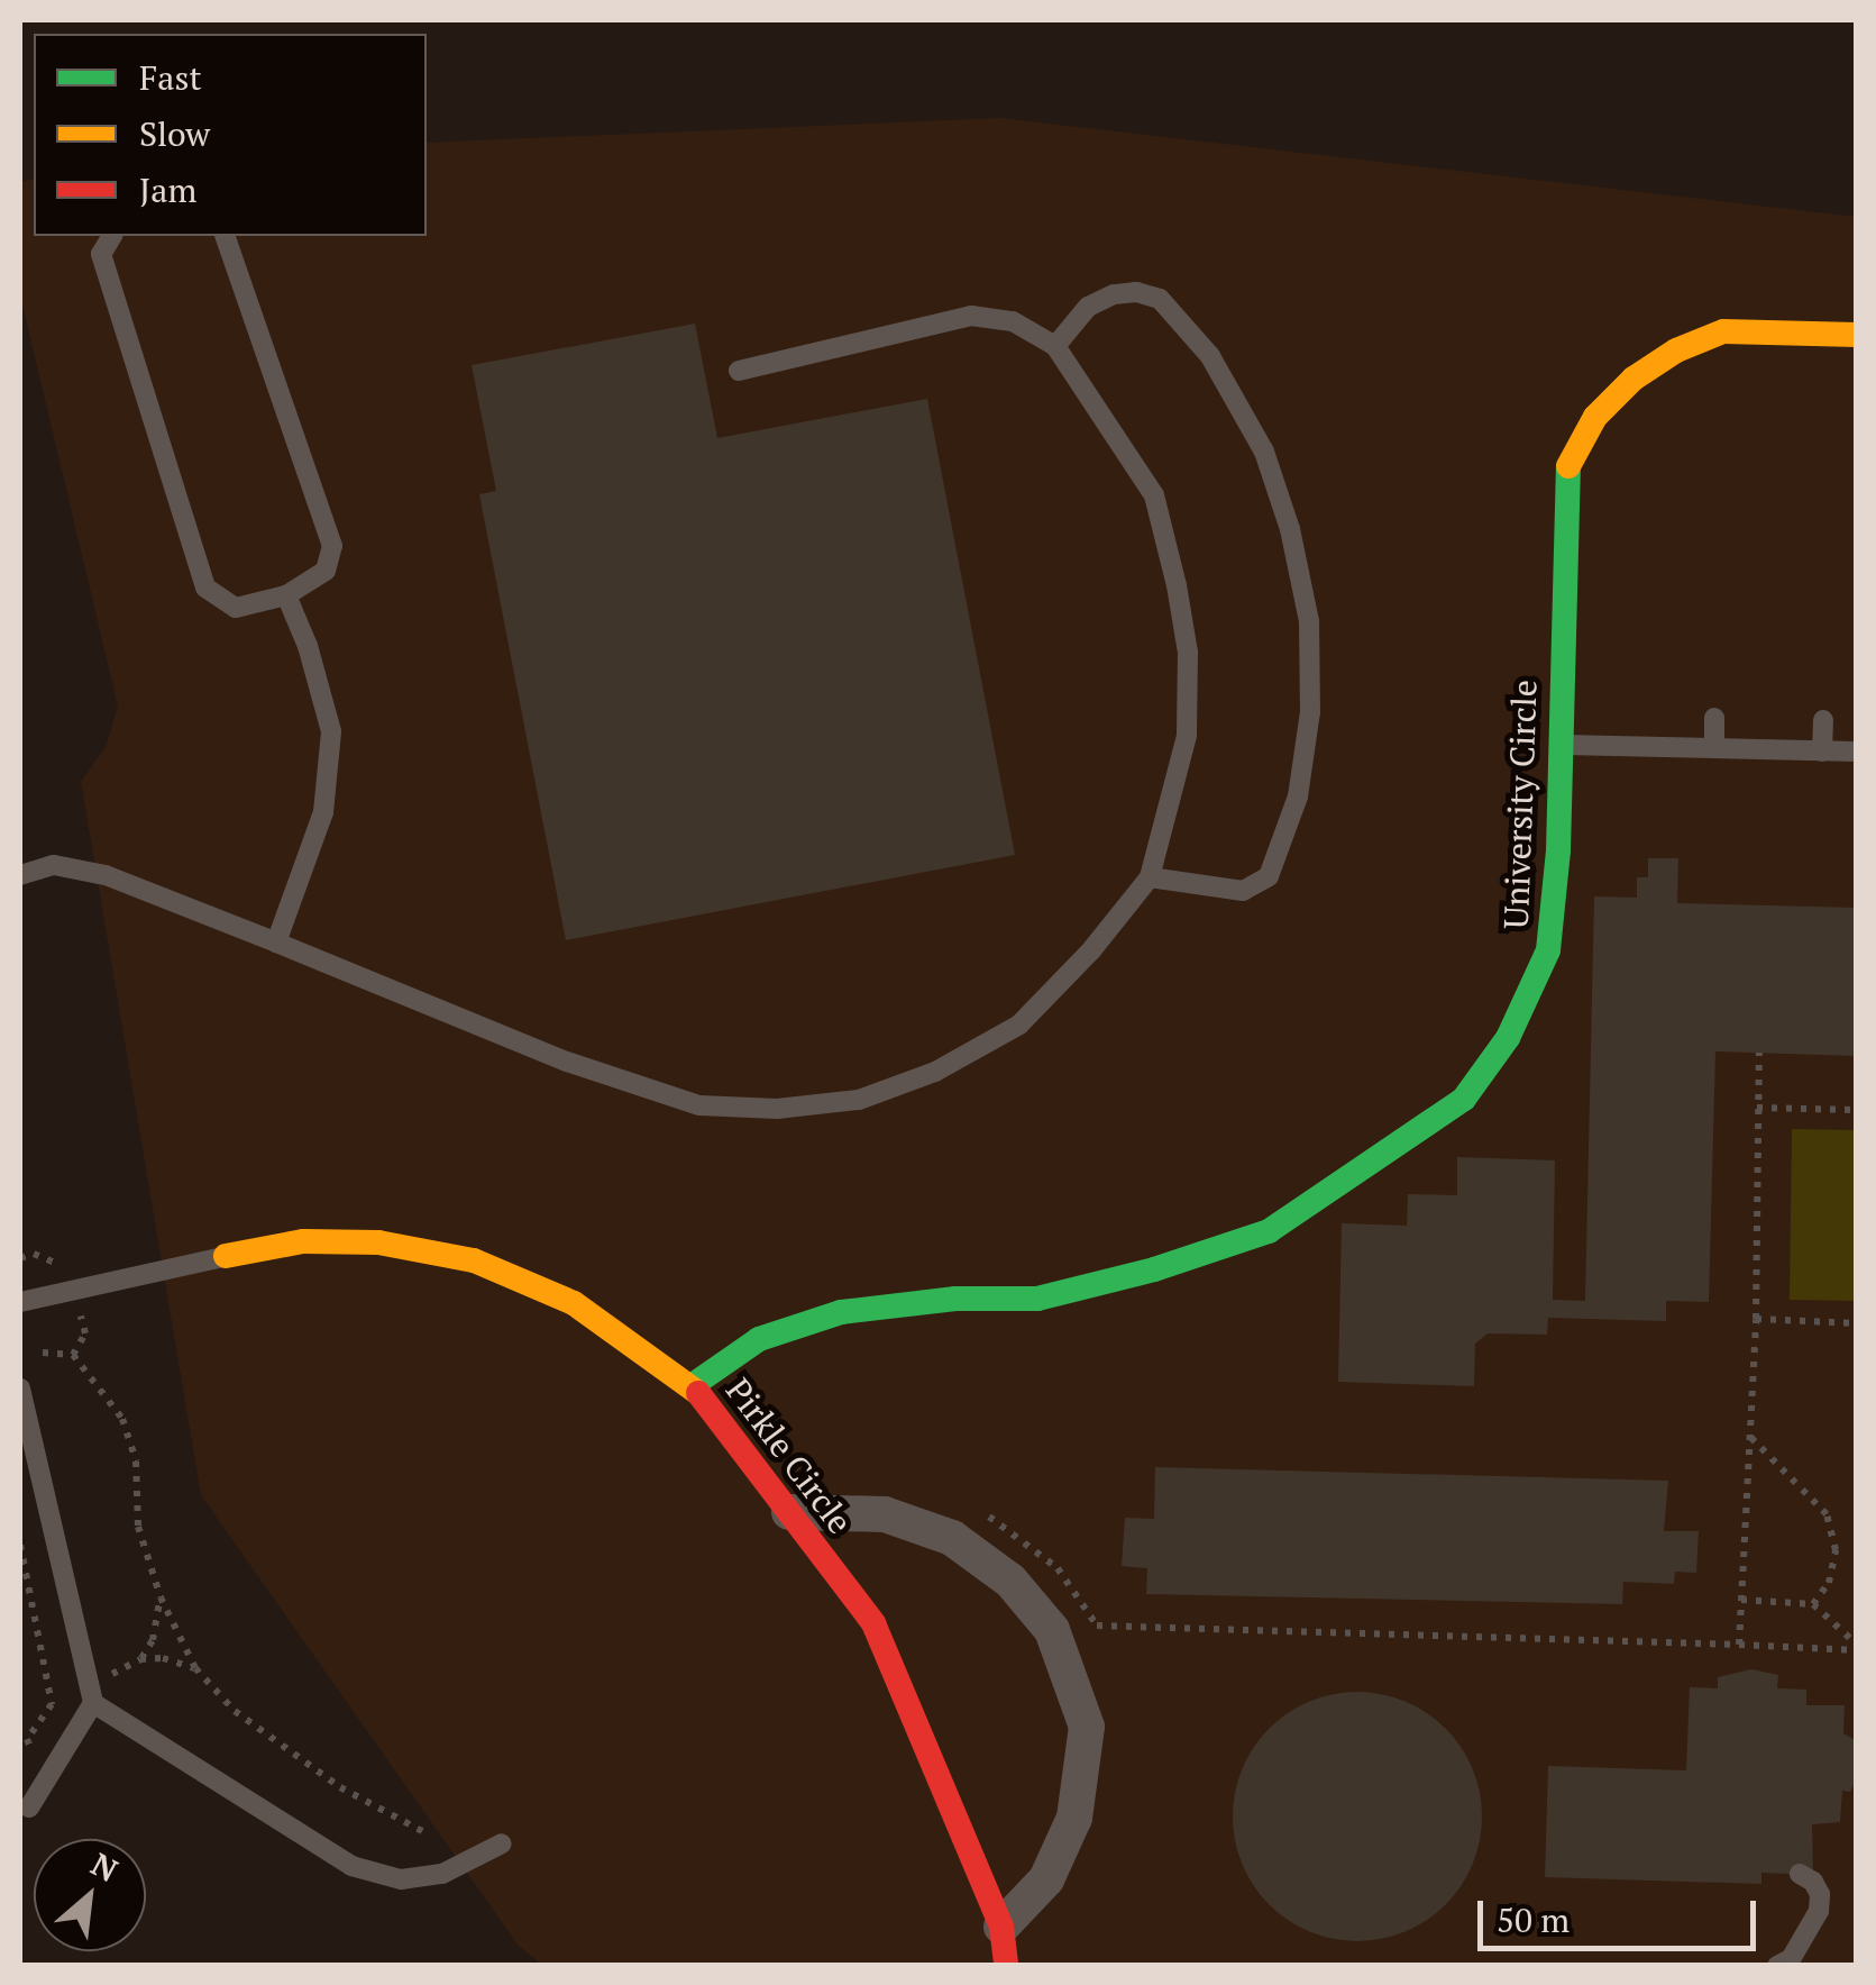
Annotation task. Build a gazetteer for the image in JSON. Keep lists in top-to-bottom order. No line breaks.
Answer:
{"streets":{"street":["University Circle","Pirkle Circle"]},"crossings":[["University Circle","Pirkle Circle"]],"legend":["Fast","Slow","Jam"],"scale_bar":"50 m","north":"top right"}
